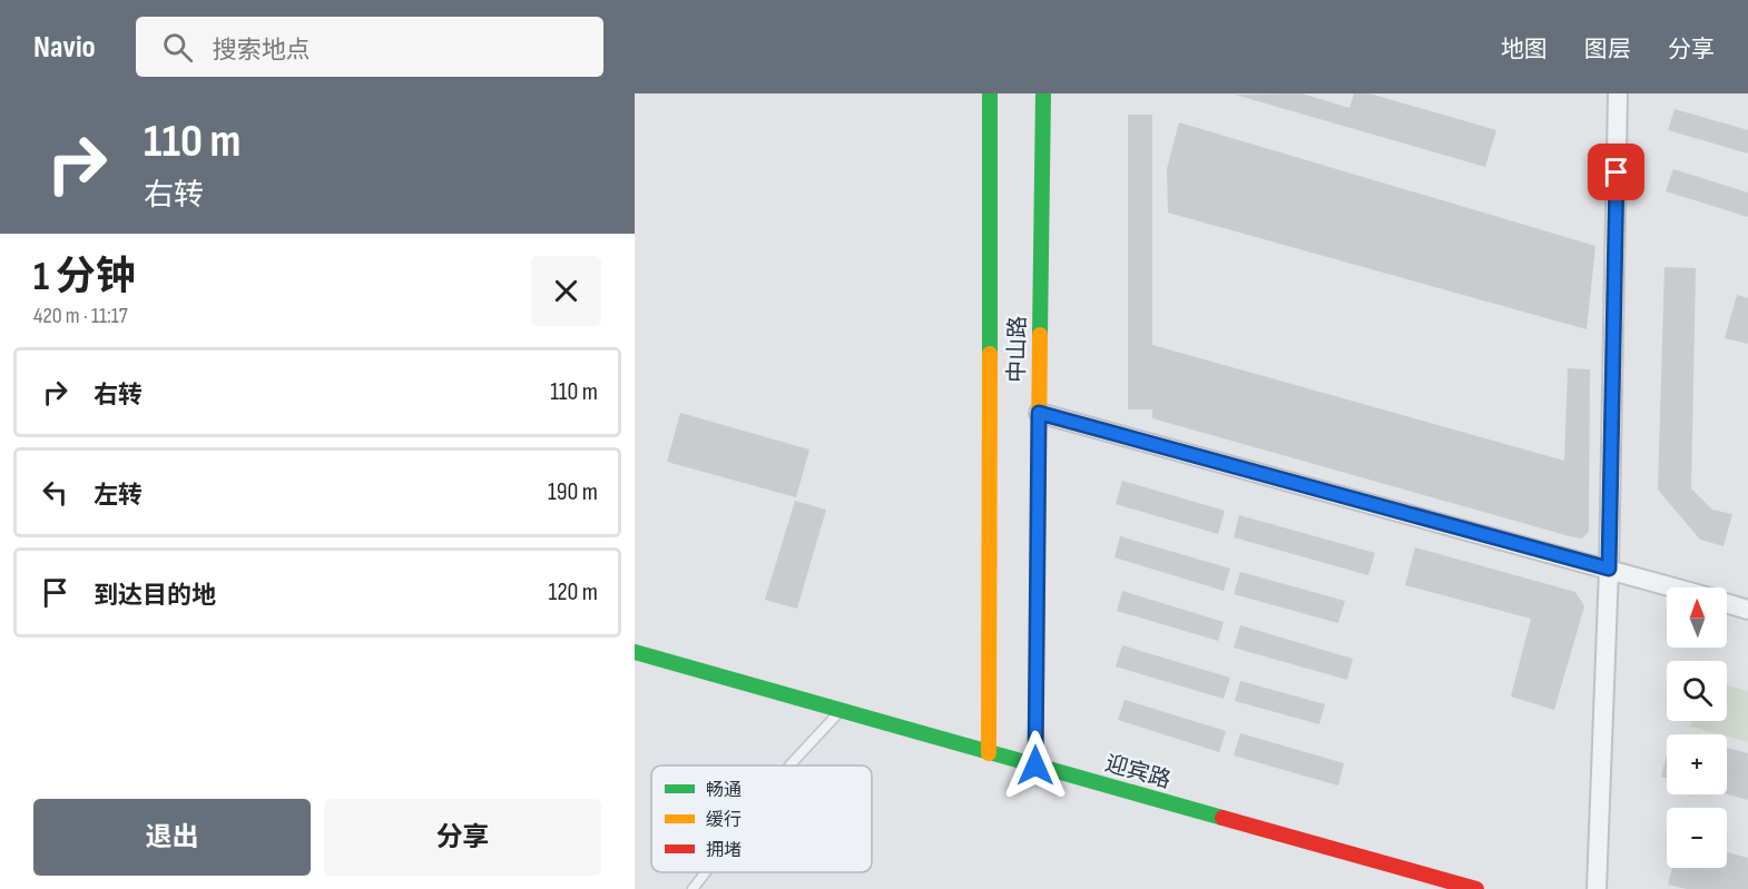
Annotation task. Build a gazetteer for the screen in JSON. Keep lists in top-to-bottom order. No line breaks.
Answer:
{"streets":{"main road":["中山路","迎宾路"]},"crossings":[["中山路","迎宾路"]],"legend":["畅通","缓行","拥堵"],"north":"top","page":{"header":"Navio","search":"搜索地点","nav":["地图","图层","分享"],"turn":["110 m","右转"],"heading":["1 分钟","420 m · 11:17"],"list":[{"name":"右转","value":"110 m"},{"name":"左转","value":"190 m"},{"name":"到达目的地","value":"120 m"}],"map_buttons":["+","−"],"buttons":["退出","分享"]}}
